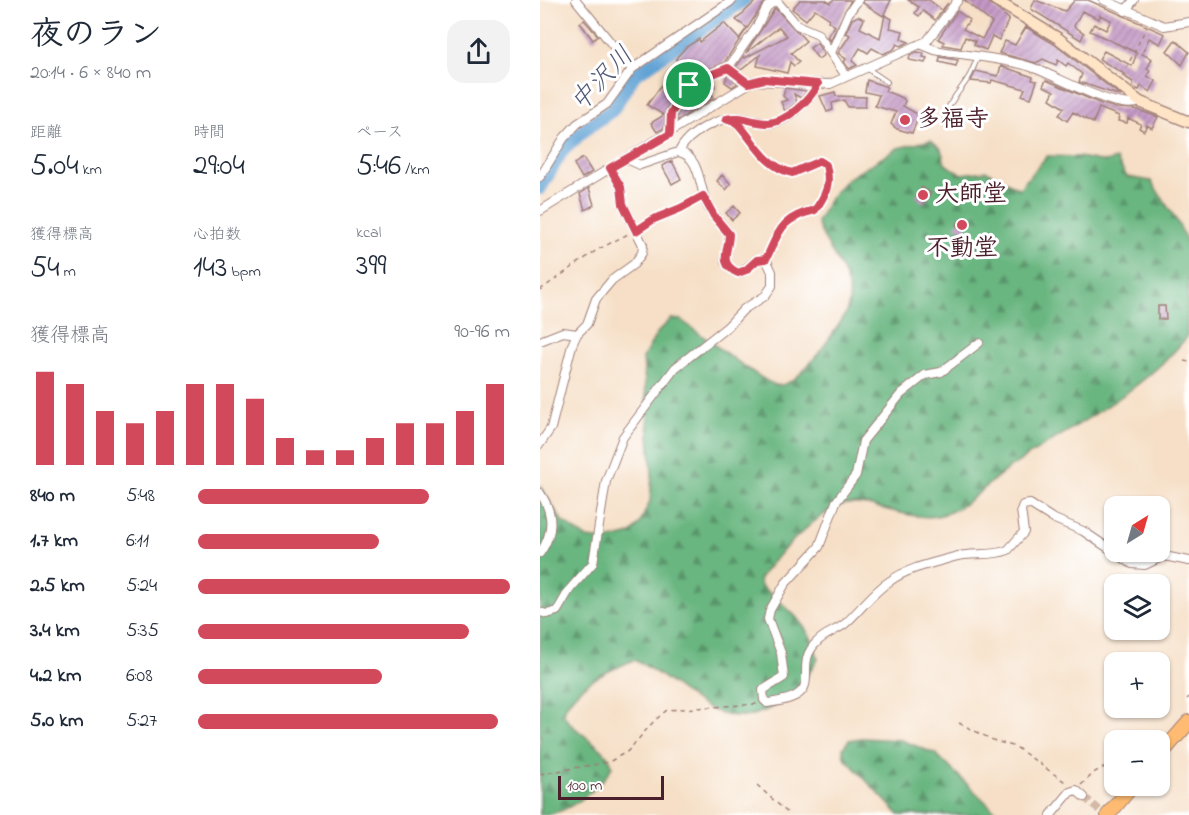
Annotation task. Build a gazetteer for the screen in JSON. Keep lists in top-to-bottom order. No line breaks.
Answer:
{"water":["中沢川"],"places":["多福寺","大師堂","不動堂"],"scale_bar":"100 m","north":"top right","page":{"heading":["夜のラン","20:14 · 6 × 840 m"],"stats":[["距離","5.04 km"],["時間","29:04"],["ペース","5:46 /km"],["獲得標高","54 m"],["心拍数","143 bpm"],["kcal","399"]],"chart":["獲得標高","90–96 m"],"list":[{"name":"840 m","note":"5:48"},{"name":"1.7 km","note":"6:11"},{"name":"2.5 km","note":"5:24"},{"name":"3.4 km","note":"5:35"},{"name":"4.2 km","note":"6:08"},{"name":"5.0 km","note":"5:27"}],"map_buttons":["+","−"],"scale":"100 m"}}
